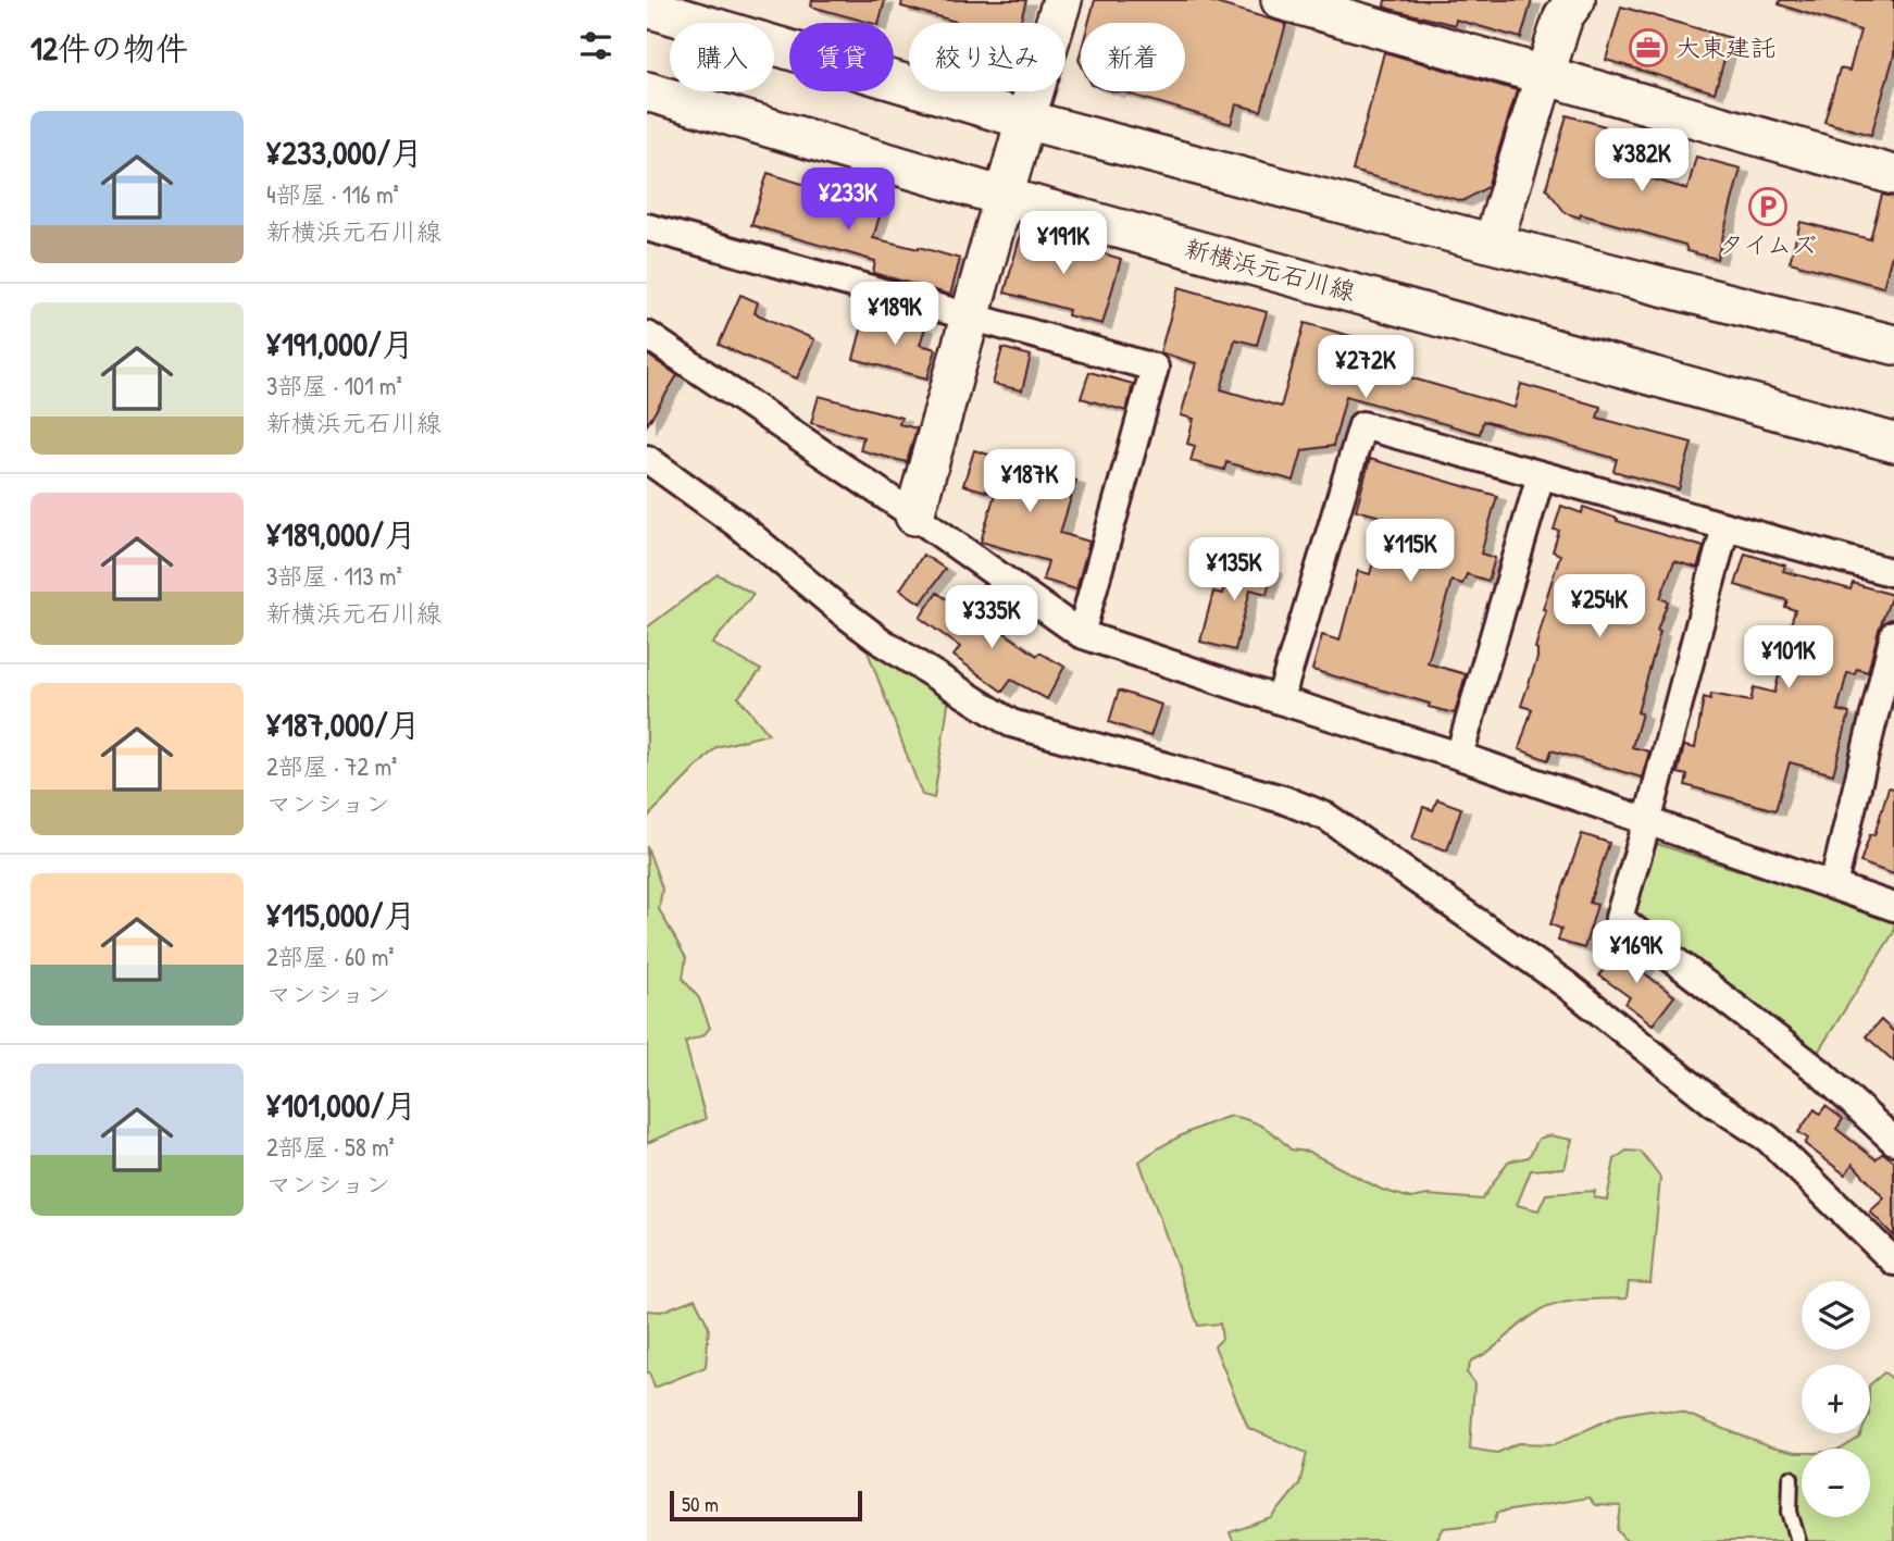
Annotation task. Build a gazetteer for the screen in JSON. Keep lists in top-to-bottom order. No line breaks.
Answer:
{"streets":{"street":["新横浜元石川線"]},"places":{"office":["大東建託"],"parking":["タイムズ"]},"scale_bar":"50 m","page":{"heading":"12件の物件","chip":["購入","賃貸","絞り込み","新着"],"list":[{"name":"¥233,000/月","note":"4部屋 · 116 m² · 新横浜元石川線"},{"name":"¥191,000/月","note":"3部屋 · 101 m² · 新横浜元石川線"},{"name":"¥189,000/月","note":"3部屋 · 113 m² · 新横浜元石川線"},{"name":"¥187,000/月","note":"2部屋 · 72 m² · マンション"},{"name":"¥115,000/月","note":"2部屋 · 60 m² · マンション"},{"name":"¥101,000/月","note":"2部屋 · 58 m² · マンション"}],"price":["¥382K","¥233K","¥191K","¥189K","¥272K","¥187K","¥115K","¥135K","¥254K","¥335K","¥101K","¥169K"],"map_buttons":["+","−"],"scale":"50 m"}}
